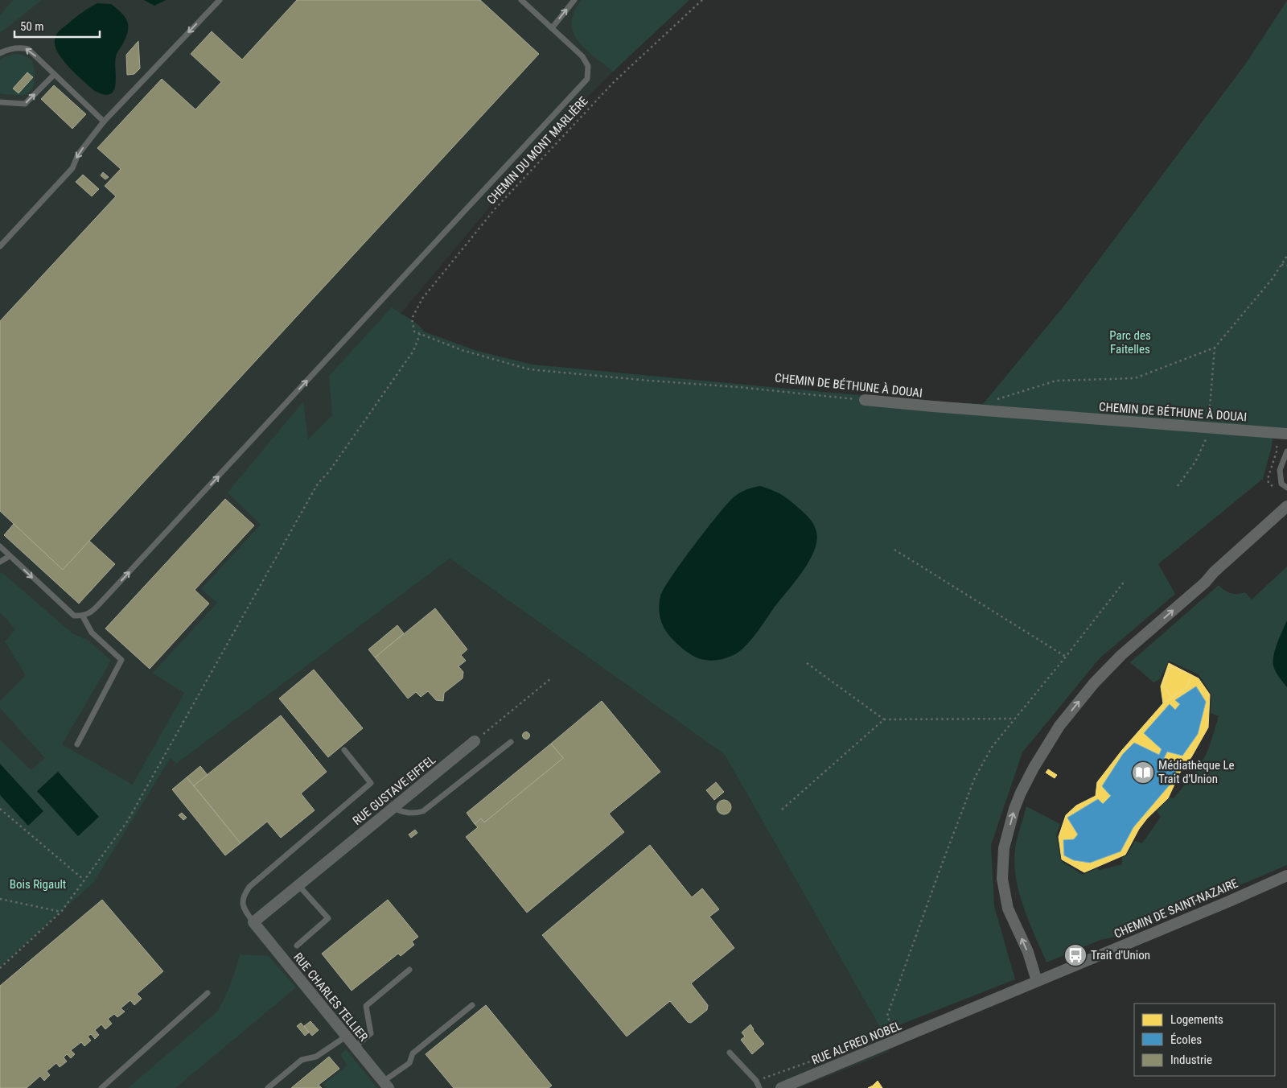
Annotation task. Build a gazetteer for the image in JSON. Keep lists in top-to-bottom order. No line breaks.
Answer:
{"streets":{"street":["CHEMIN DE BÉTHUNE À DOUAI","RUE GUSTAVE EIFFEL","CHEMIN DE SAINT-NAZAIRE","RUE CHARLES TELLIER","RUE ALFRED NOBEL"],"path":["CHEMIN DU MONT MARLIÈRE"]},"crossings":[["CHEMIN DU MONT MARLIÈRE","CHEMIN DE BÉTHUNE À DOUAI"],["RUE GUSTAVE EIFFEL","RUE CHARLES TELLIER"],["CHEMIN DE SAINT-NAZAIRE","RUE ALFRED NOBEL"]],"parks":["Parc des Faitelles","Bois Rigault"],"places":{"library":["Médiathèque Le Trait d'Union"],"bus stop":["Trait d'Union"]},"legend":["Logements","Écoles","Industrie"],"scale_bar":"50 m"}
